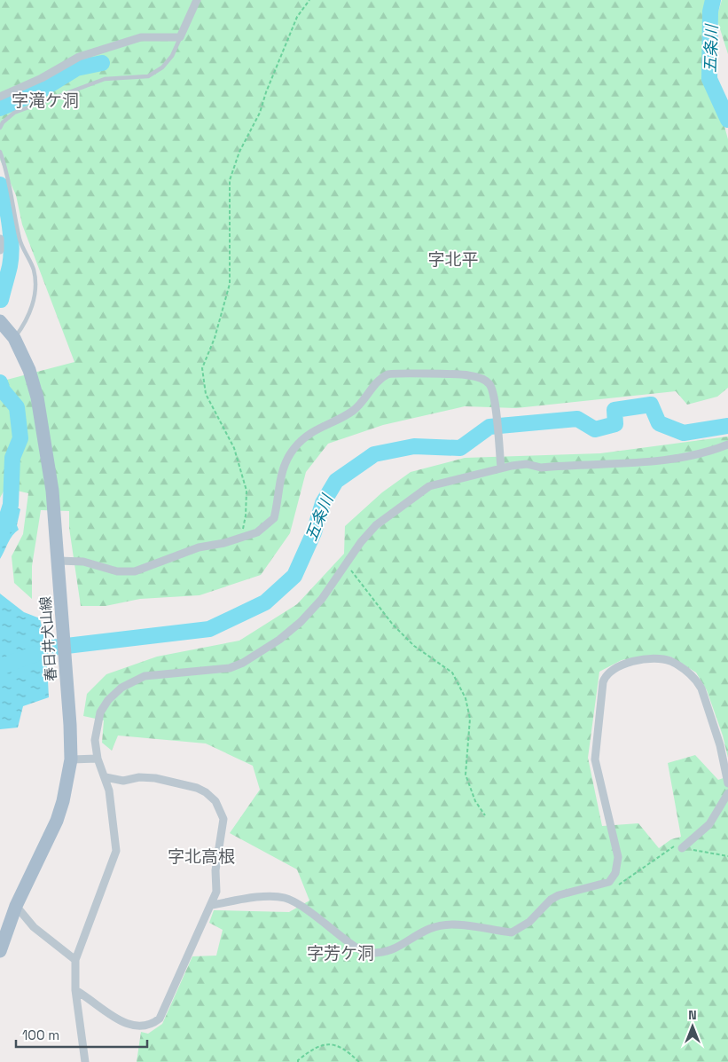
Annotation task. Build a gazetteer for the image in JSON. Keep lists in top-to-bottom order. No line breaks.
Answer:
{"streets":{"main road":["春日井犬山線"]},"districts":["字滝ケ洞","字北平","字北高根","字芳ケ洞"],"water":["五条川"],"scale_bar":"100 m","north":"top"}
